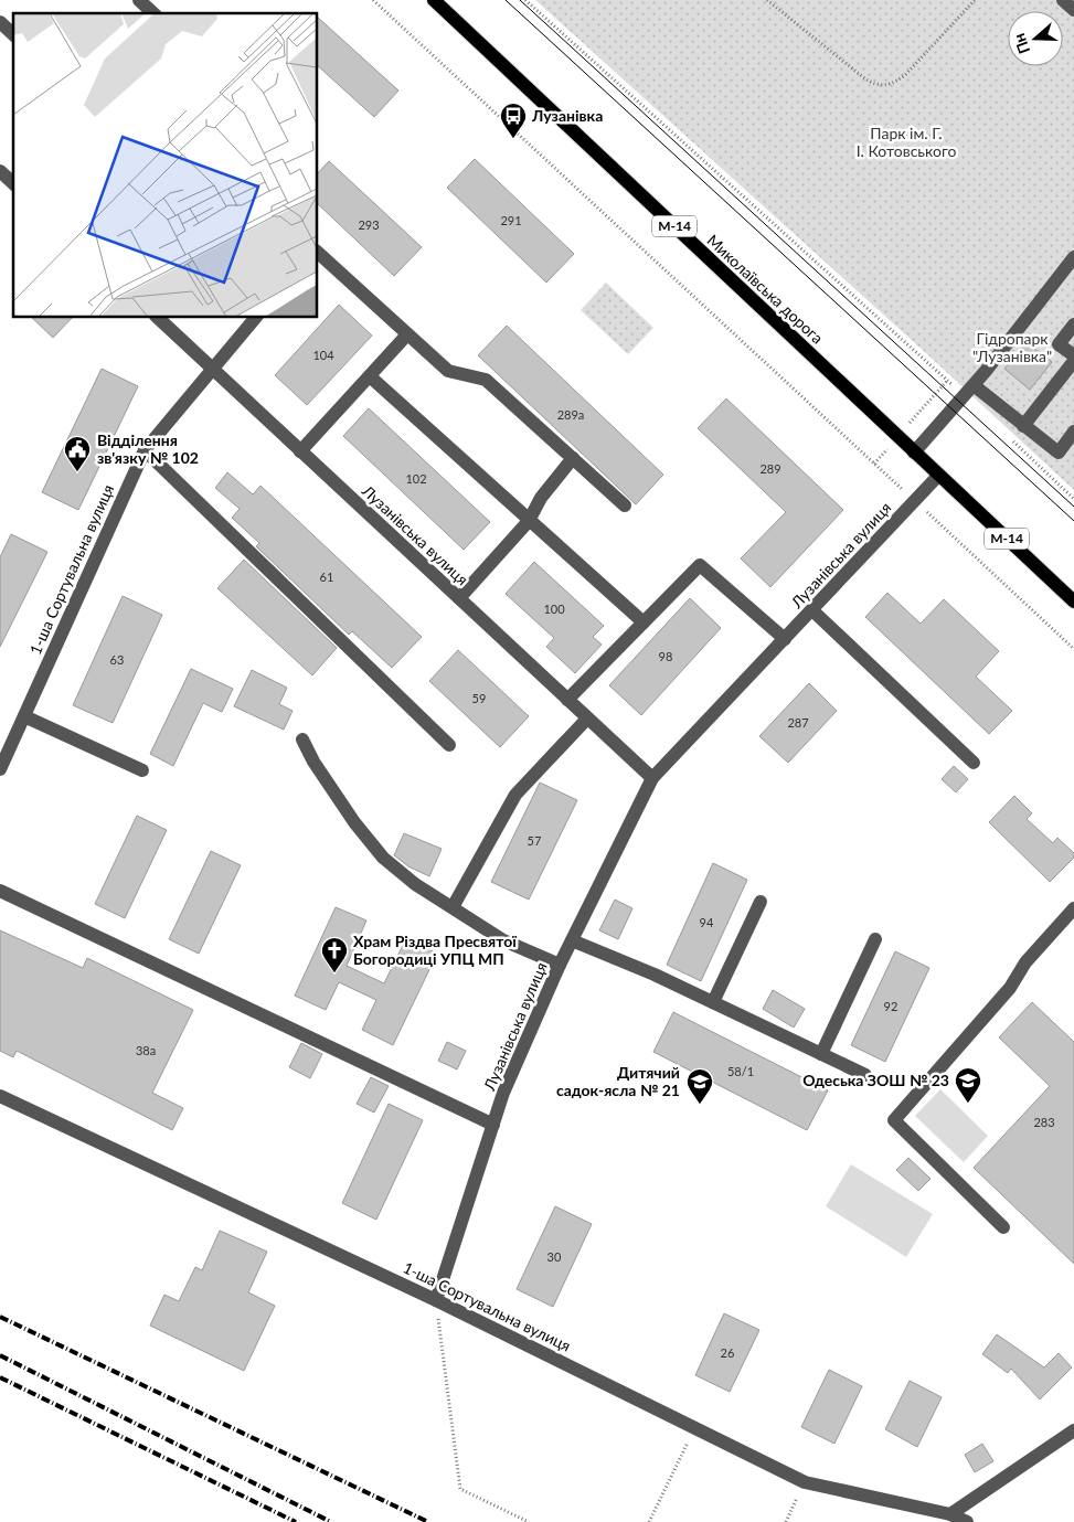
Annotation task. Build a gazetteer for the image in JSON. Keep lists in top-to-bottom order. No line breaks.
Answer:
{"streets":{"main road":["М-14","Миколаївська дорога"],"street":["Лузанівська вулиця","1-ша Сортувальна вулиця"]},"crossings":[["Миколаївська дорога","Лузанівська вулиця"],["Лузанівська вулиця","1-ша Сортувальна вулиця"]],"parks":["Парк ім. Г. І. Котовського","Гідропарк \"Лузанівка\""],"places":{"bus stop":["Лузанівка"],"public building":["Відділення зв'язку № 102"],"church":["Храм Різдва Пресвятої Богородиці УПЦ МП"],"school or university":["Одеська ЗОШ № 23","Дитячий садок-ясла № 21"]},"house_numbers":["291","293","104","289а","289","102","61","100","98","63","59","287","57","94","92","38а","58/1","283","30","26"],"north":"left"}
